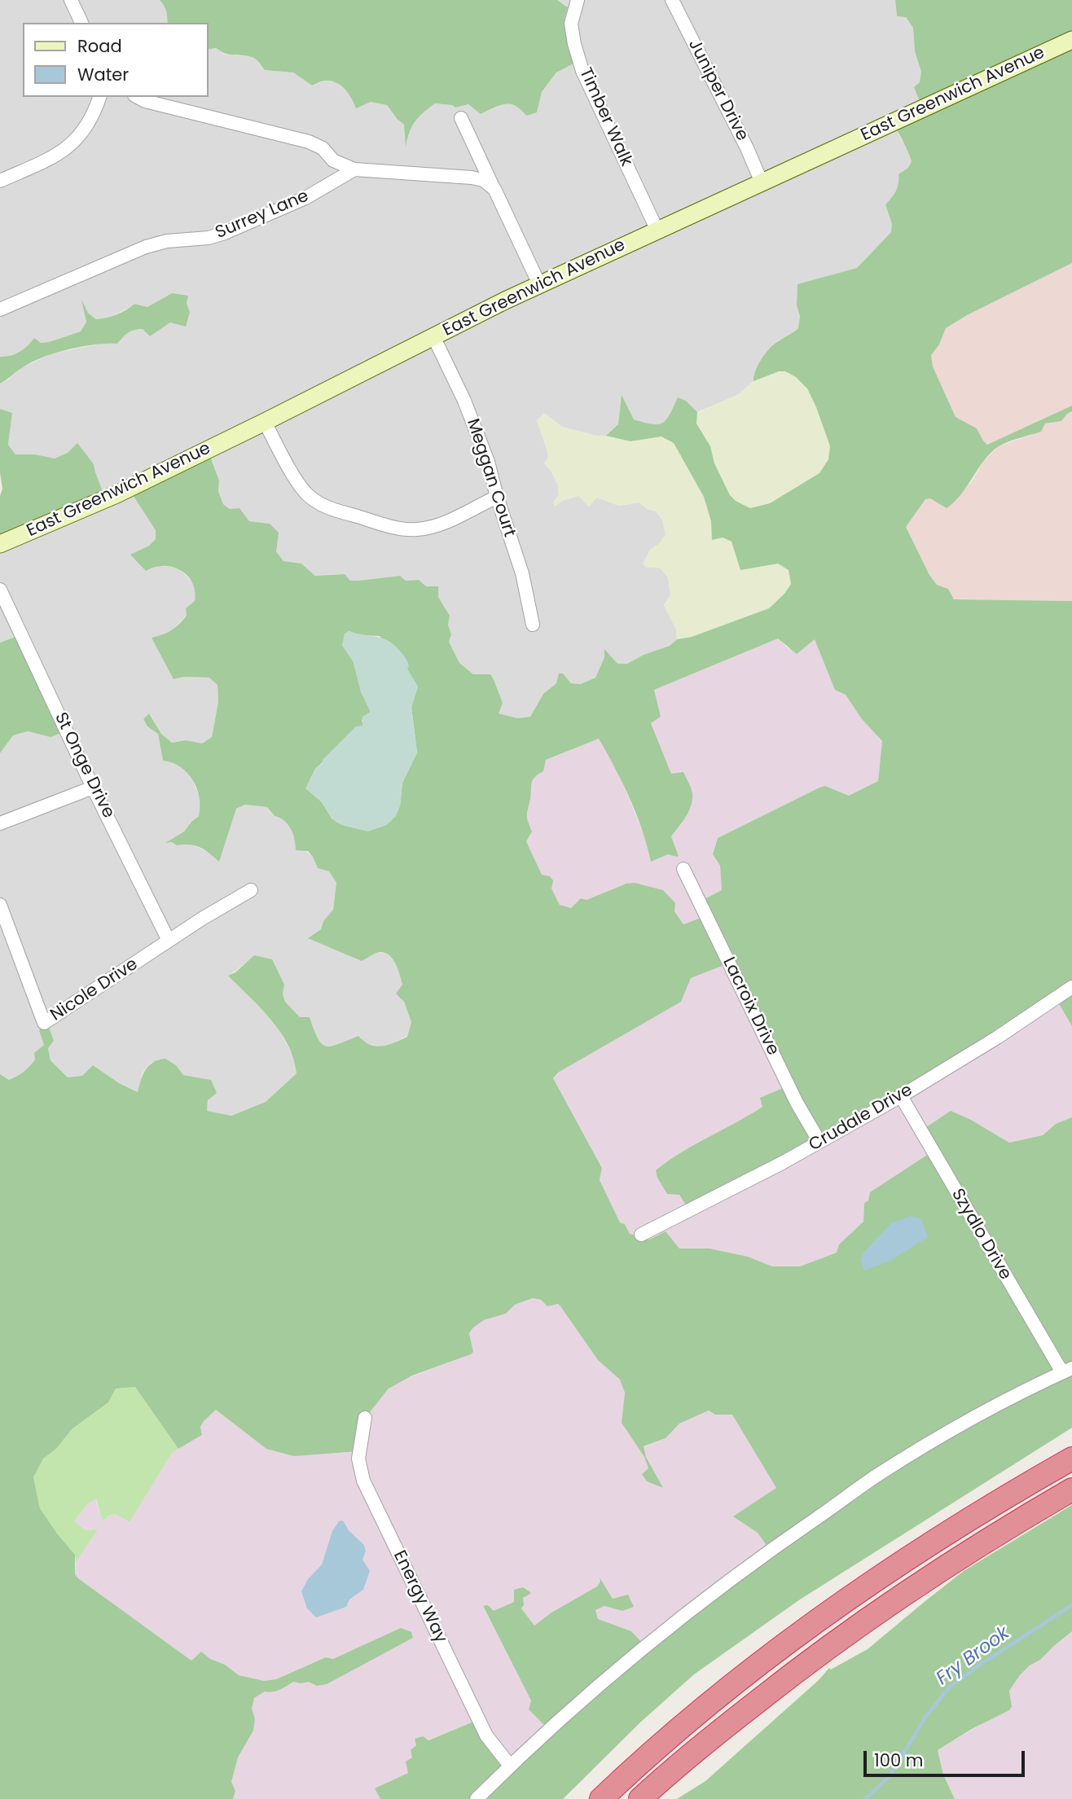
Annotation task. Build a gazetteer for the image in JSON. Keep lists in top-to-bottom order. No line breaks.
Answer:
{"streets":{"street":["Juniper Drive","East Greenwich Avenue","Timber Walk","Surrey Lane","Meggan Court","St Onge Drive","Nicole Drive","Lacroix Drive","Crudale Drive","Szydlo Drive","Energy Way"]},"crossings":[["Juniper Drive","East Greenwich Avenue"],["East Greenwich Avenue","Timber Walk"],["East Greenwich Avenue","Meggan Court"],["St Onge Drive","Nicole Drive"],["Lacroix Drive","Crudale Drive"],["Crudale Drive","Szydlo Drive"]],"water":["Fry Brook"],"legend":["Road","Water"],"scale_bar":"100 m"}
